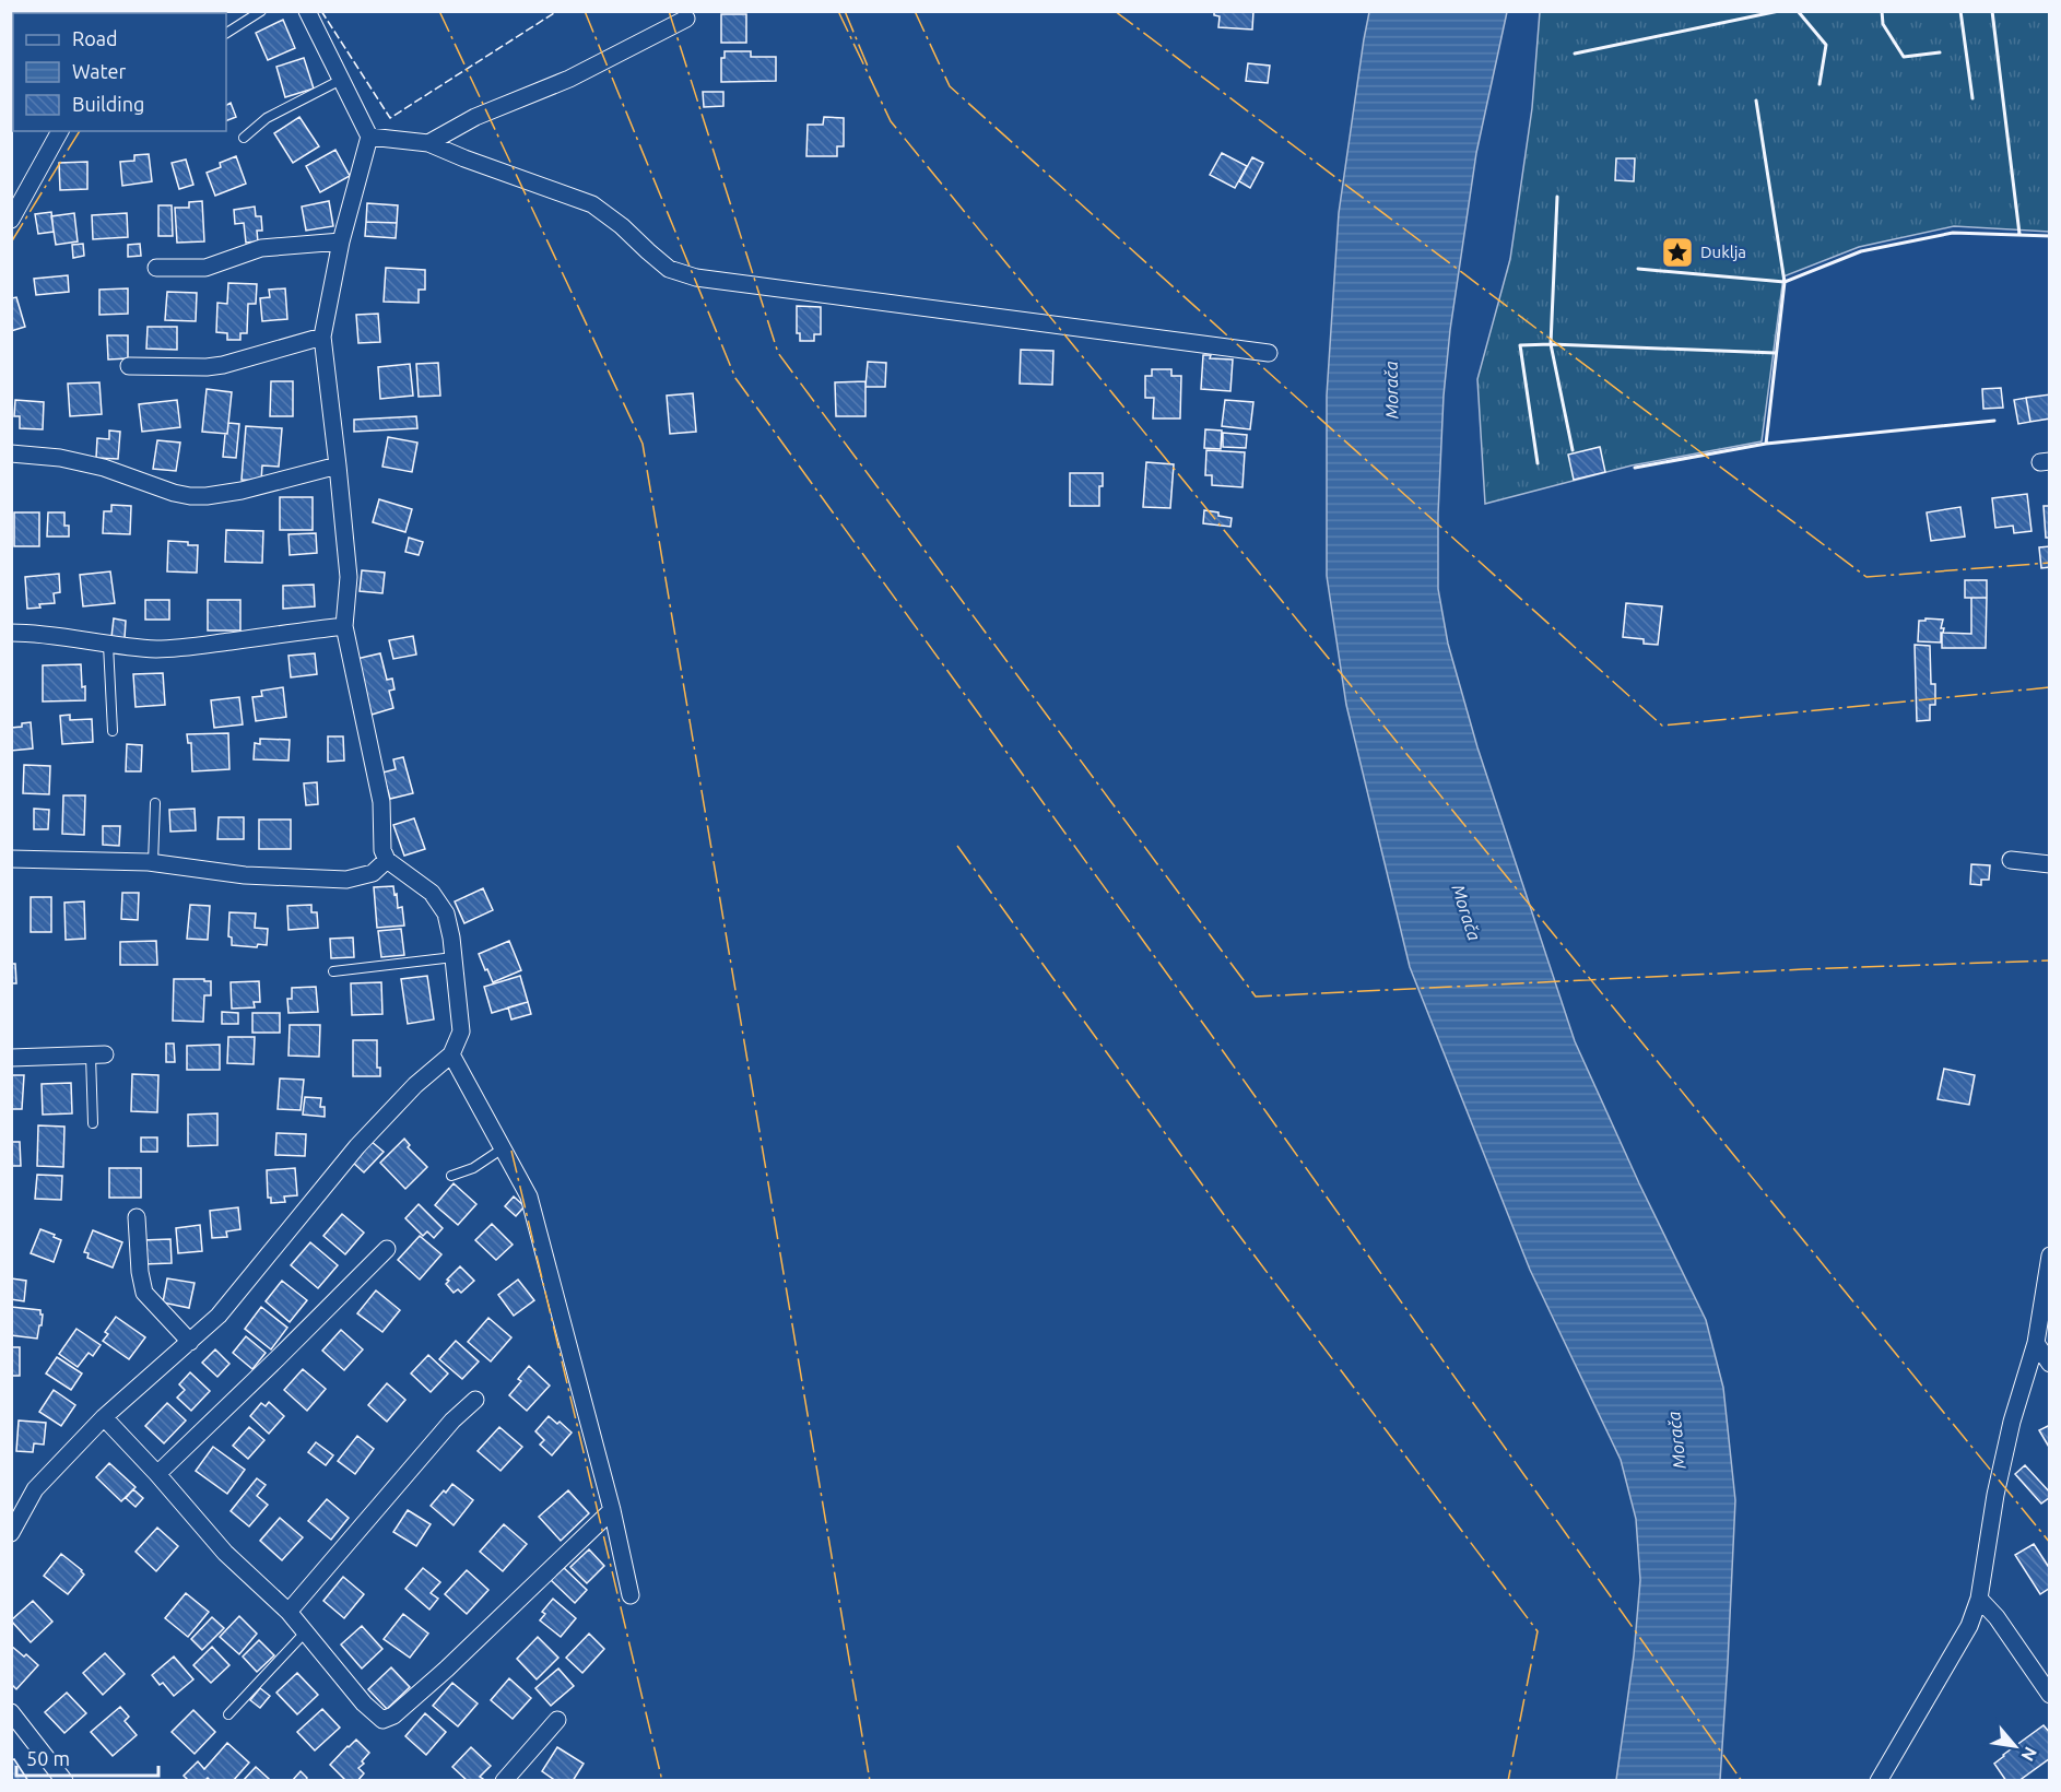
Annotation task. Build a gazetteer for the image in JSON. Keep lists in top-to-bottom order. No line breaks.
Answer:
{"water":["Morača"],"places":{"place":["Duklja"]},"legend":["Road","Water","Building"],"scale_bar":"50 m","north":"bottom right"}
